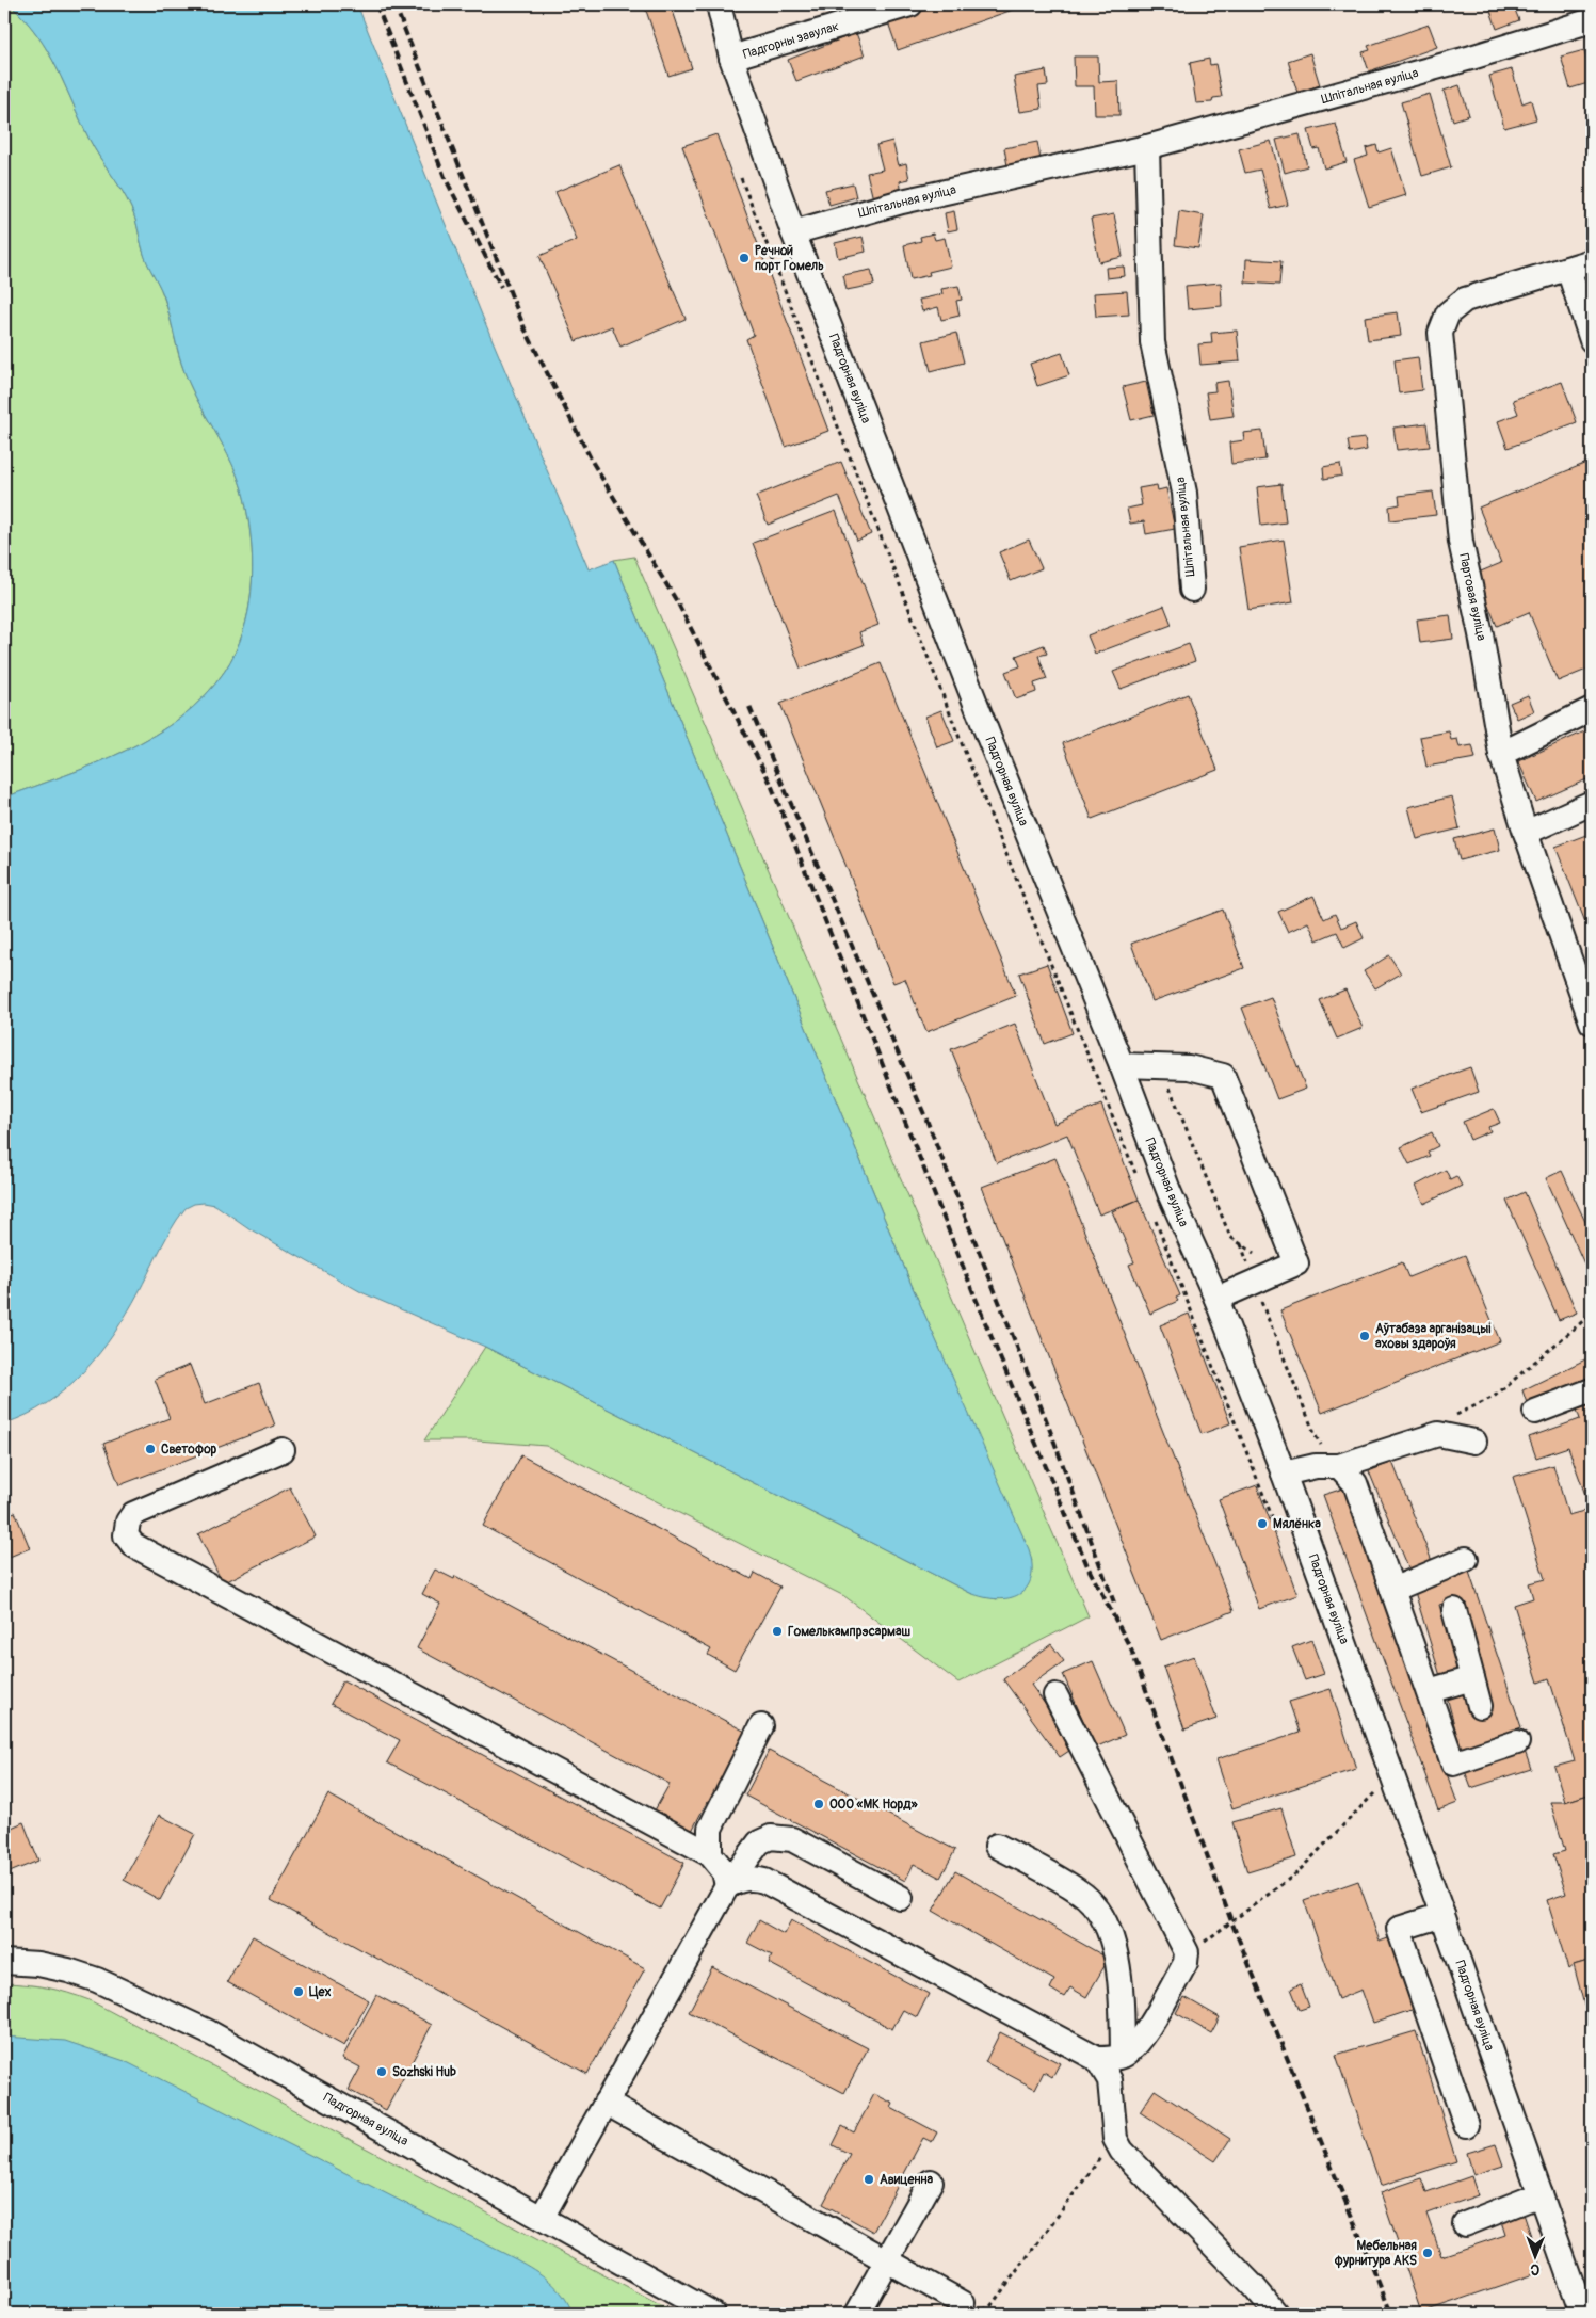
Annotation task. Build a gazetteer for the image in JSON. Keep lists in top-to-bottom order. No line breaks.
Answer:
{"streets":{"street":["Падгорны завулак","Шпітальная вуліца","Падгорная вуліца","Партовая вуліца"]},"crossings":[["Падгорны завулак","Падгорная вуліца"],["Шпітальная вуліца","Падгорная вуліца"]],"places":["Речной порт Гомель","Аўтабаза арганізацыі аховы здароўя","Светофор","Мялёнка","Гомелькампрэсармаш","ООО «МК Норд»","Цех","Sozhski Hub","Авиценна","Мебельная фурнитура AKS"],"north":"bottom"}
